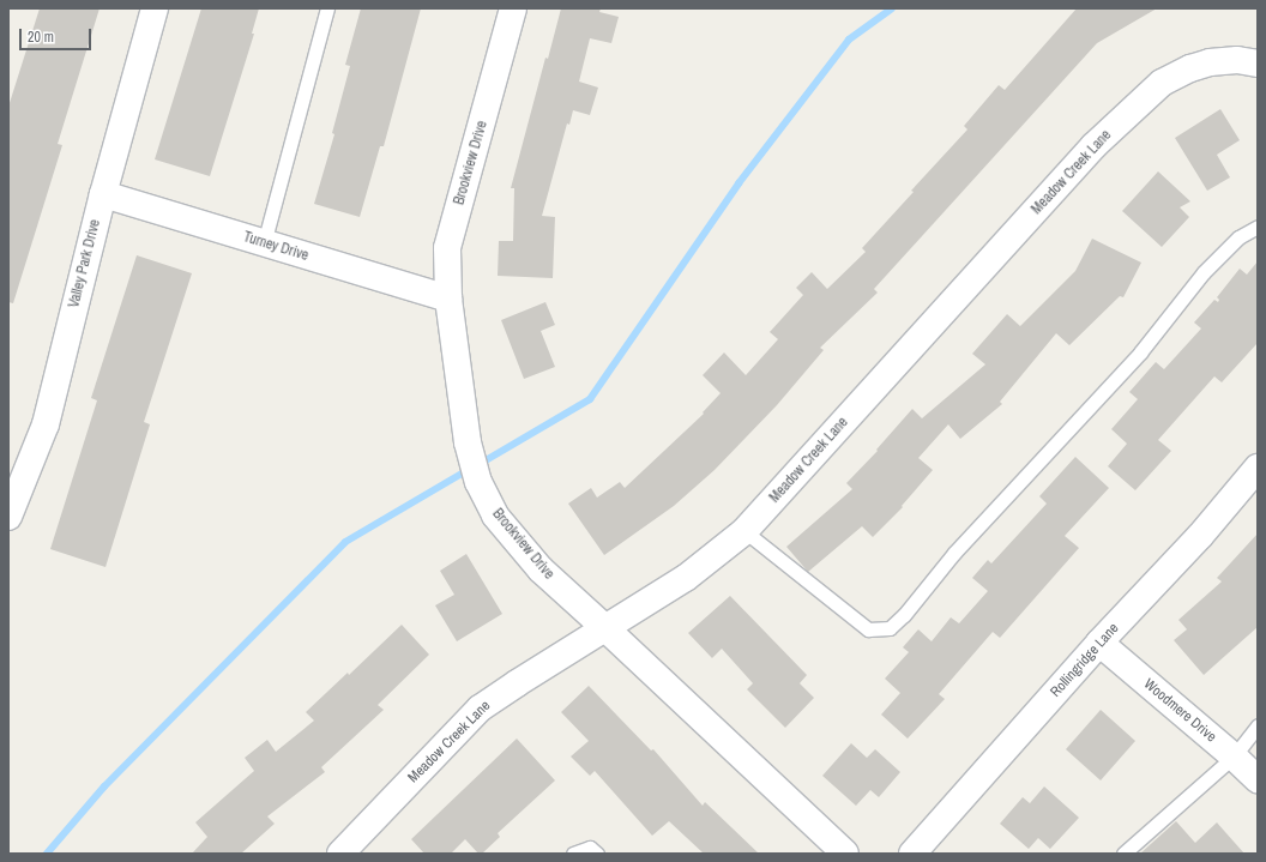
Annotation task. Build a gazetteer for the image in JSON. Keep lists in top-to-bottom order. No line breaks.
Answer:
{"streets":{"street":["Brookview Drive","Meadow Creek Lane","Turney Drive","Valley Park Drive","Rollingridge Lane","Woodmere Drive"]},"crossings":[["Brookview Drive","Meadow Creek Lane"],["Brookview Drive","Turney Drive"],["Turney Drive","Valley Park Drive"],["Rollingridge Lane","Woodmere Drive"]],"scale_bar":"20 m"}
